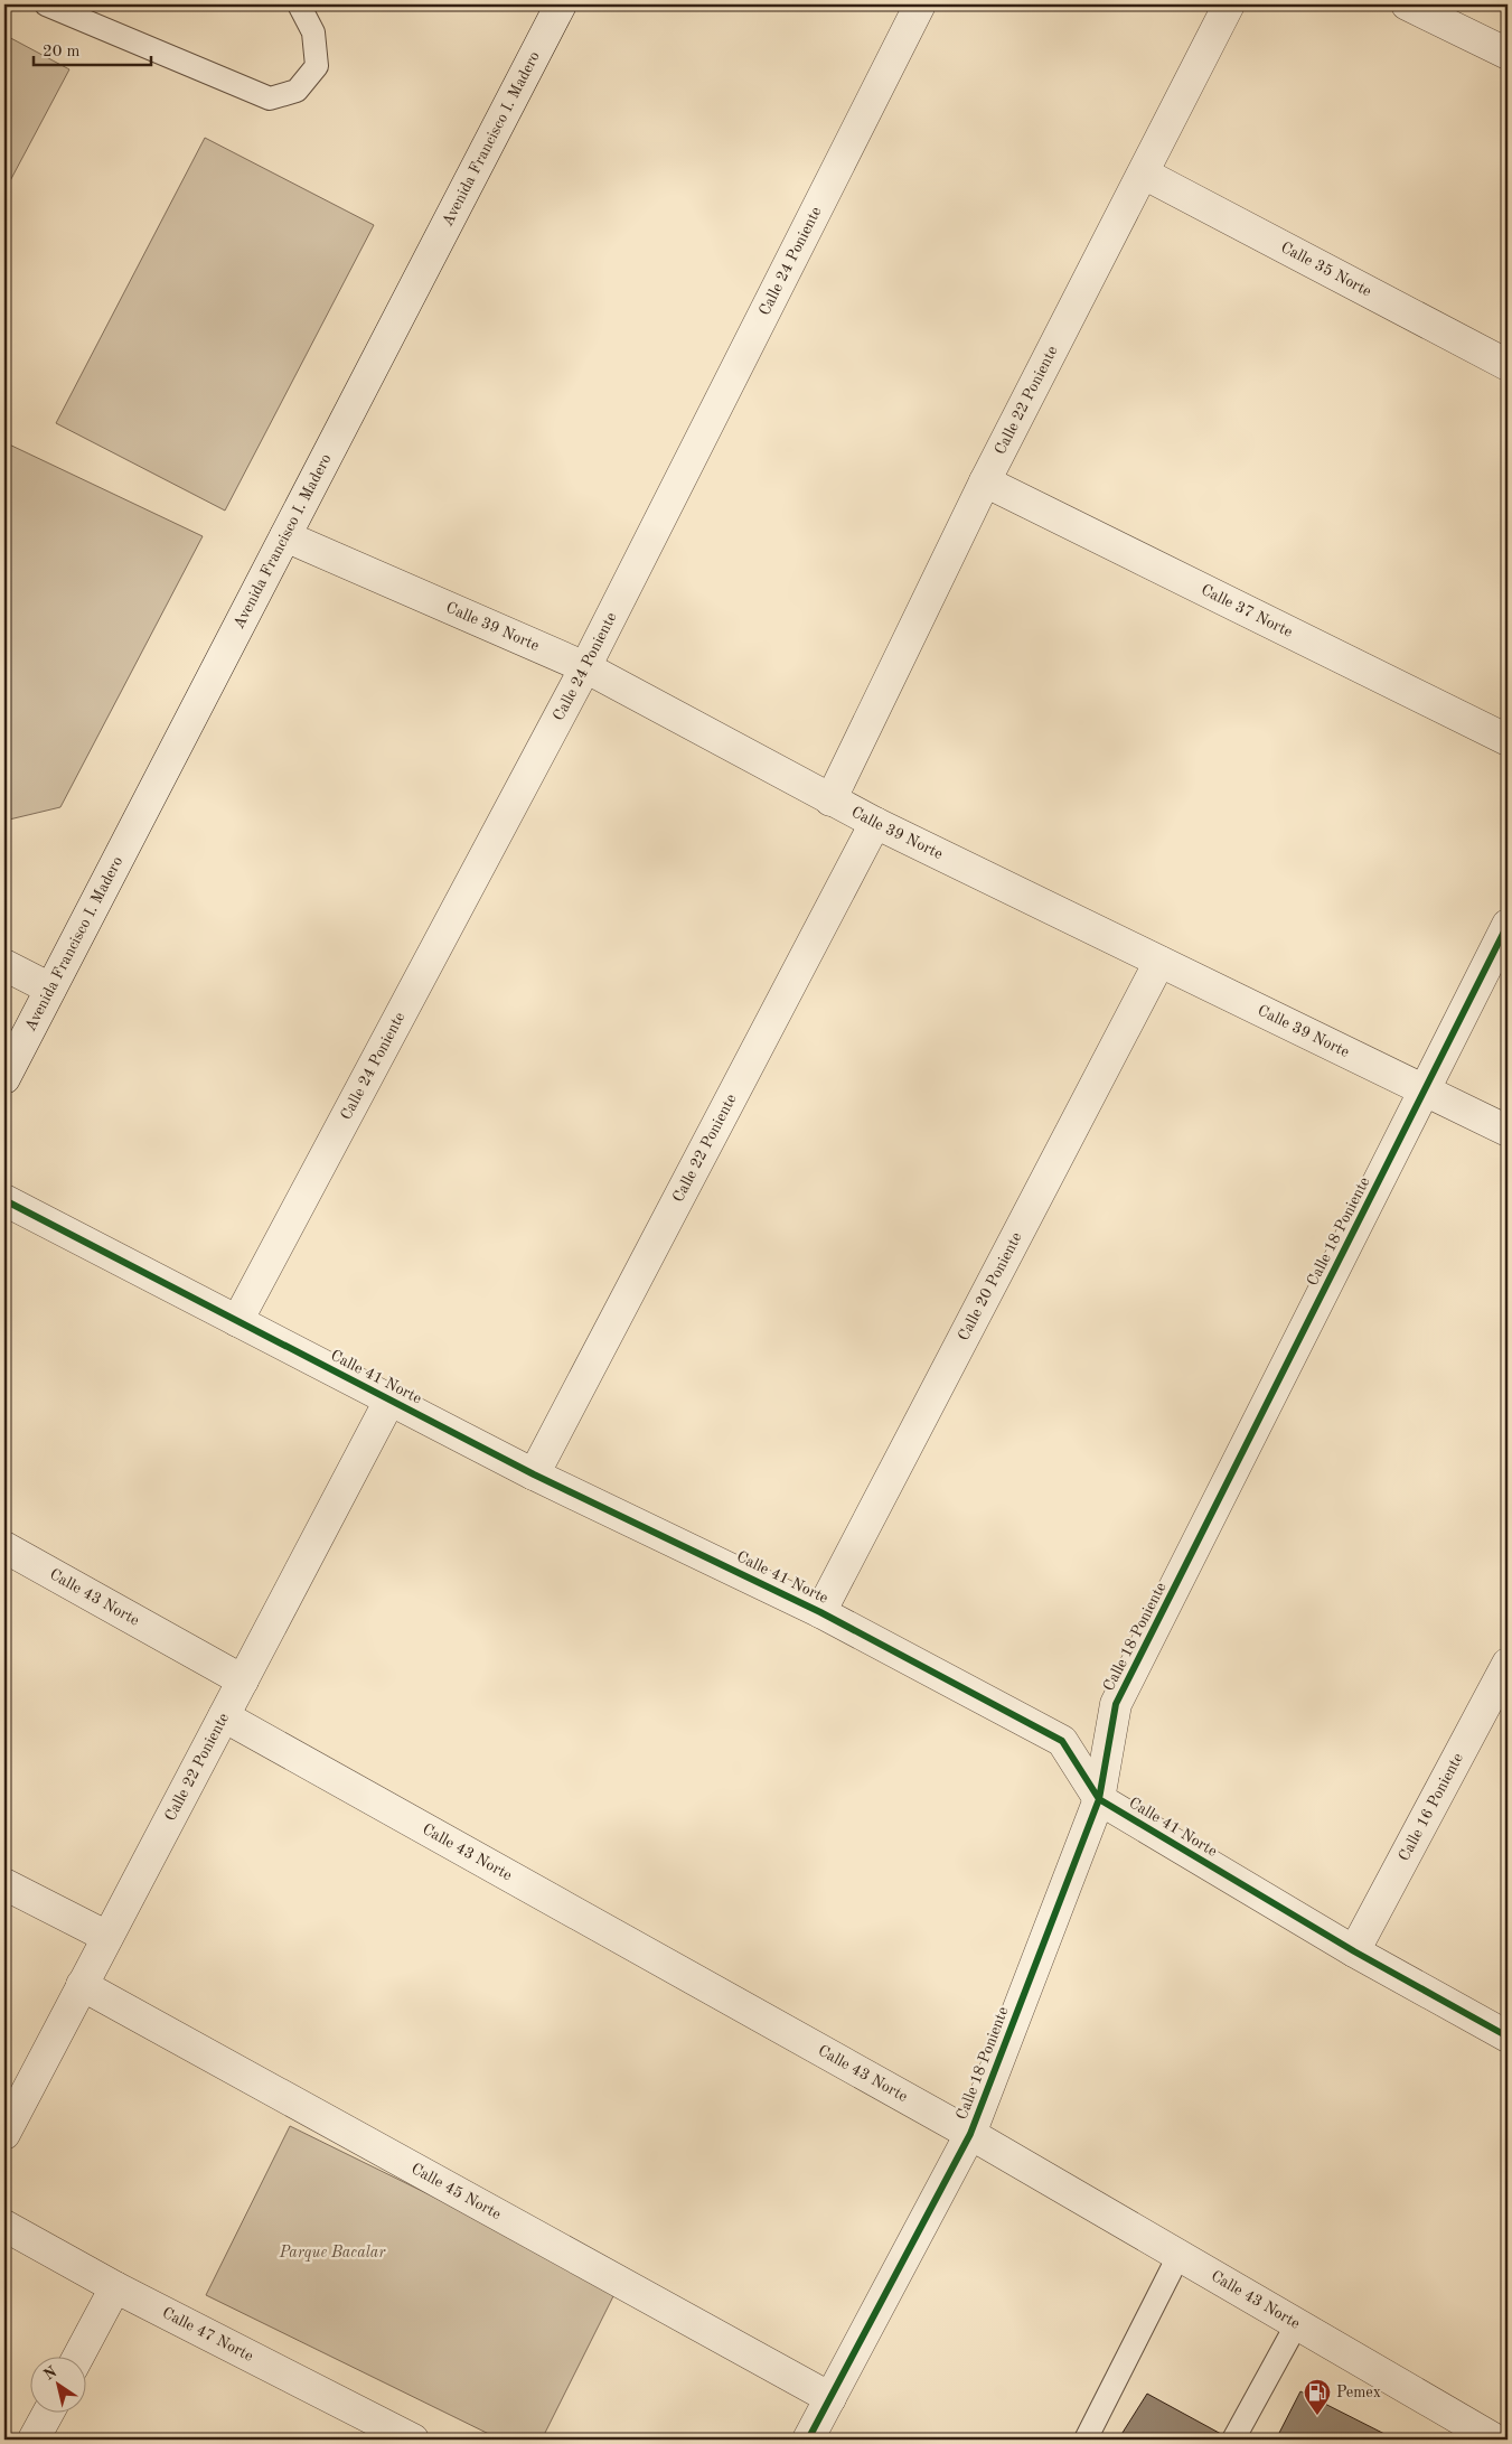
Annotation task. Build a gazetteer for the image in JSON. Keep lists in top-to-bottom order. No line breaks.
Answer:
{"streets":{"street":["Avenida Francisco I. Madero","Calle 24 Poniente","Calle 35 Norte","Calle 22 Poniente","Calle 37 Norte","Calle 39 Norte","Calle 18 Poniente","Calle 20 Poniente","Calle 41 Norte","Calle 43 Norte","Calle 16 Poniente","Calle 45 Norte","Calle 47 Norte"]},"crossings":[["Avenida Francisco I. Madero","Calle 39 Norte"],["Calle 24 Poniente","Calle 39 Norte"],["Calle 24 Poniente","Calle 41 Norte"],["Calle 35 Norte","Calle 22 Poniente"],["Calle 22 Poniente","Calle 37 Norte"],["Calle 22 Poniente","Calle 39 Norte"],["Calle 22 Poniente","Calle 41 Norte"],["Calle 22 Poniente","Calle 43 Norte"],["Calle 22 Poniente","Calle 45 Norte"],["Calle 39 Norte","Calle 18 Poniente"],["Calle 39 Norte","Calle 20 Poniente"],["Calle 18 Poniente","Calle 41 Norte"],["Calle 18 Poniente","Calle 43 Norte"],["Calle 18 Poniente","Calle 45 Norte"],["Calle 20 Poniente","Calle 41 Norte"],["Calle 41 Norte","Calle 16 Poniente"]],"parks":["Parque Bacalar"],"places":{"fuel station":["Pemex"]},"scale_bar":"20 m","north":"top left"}
